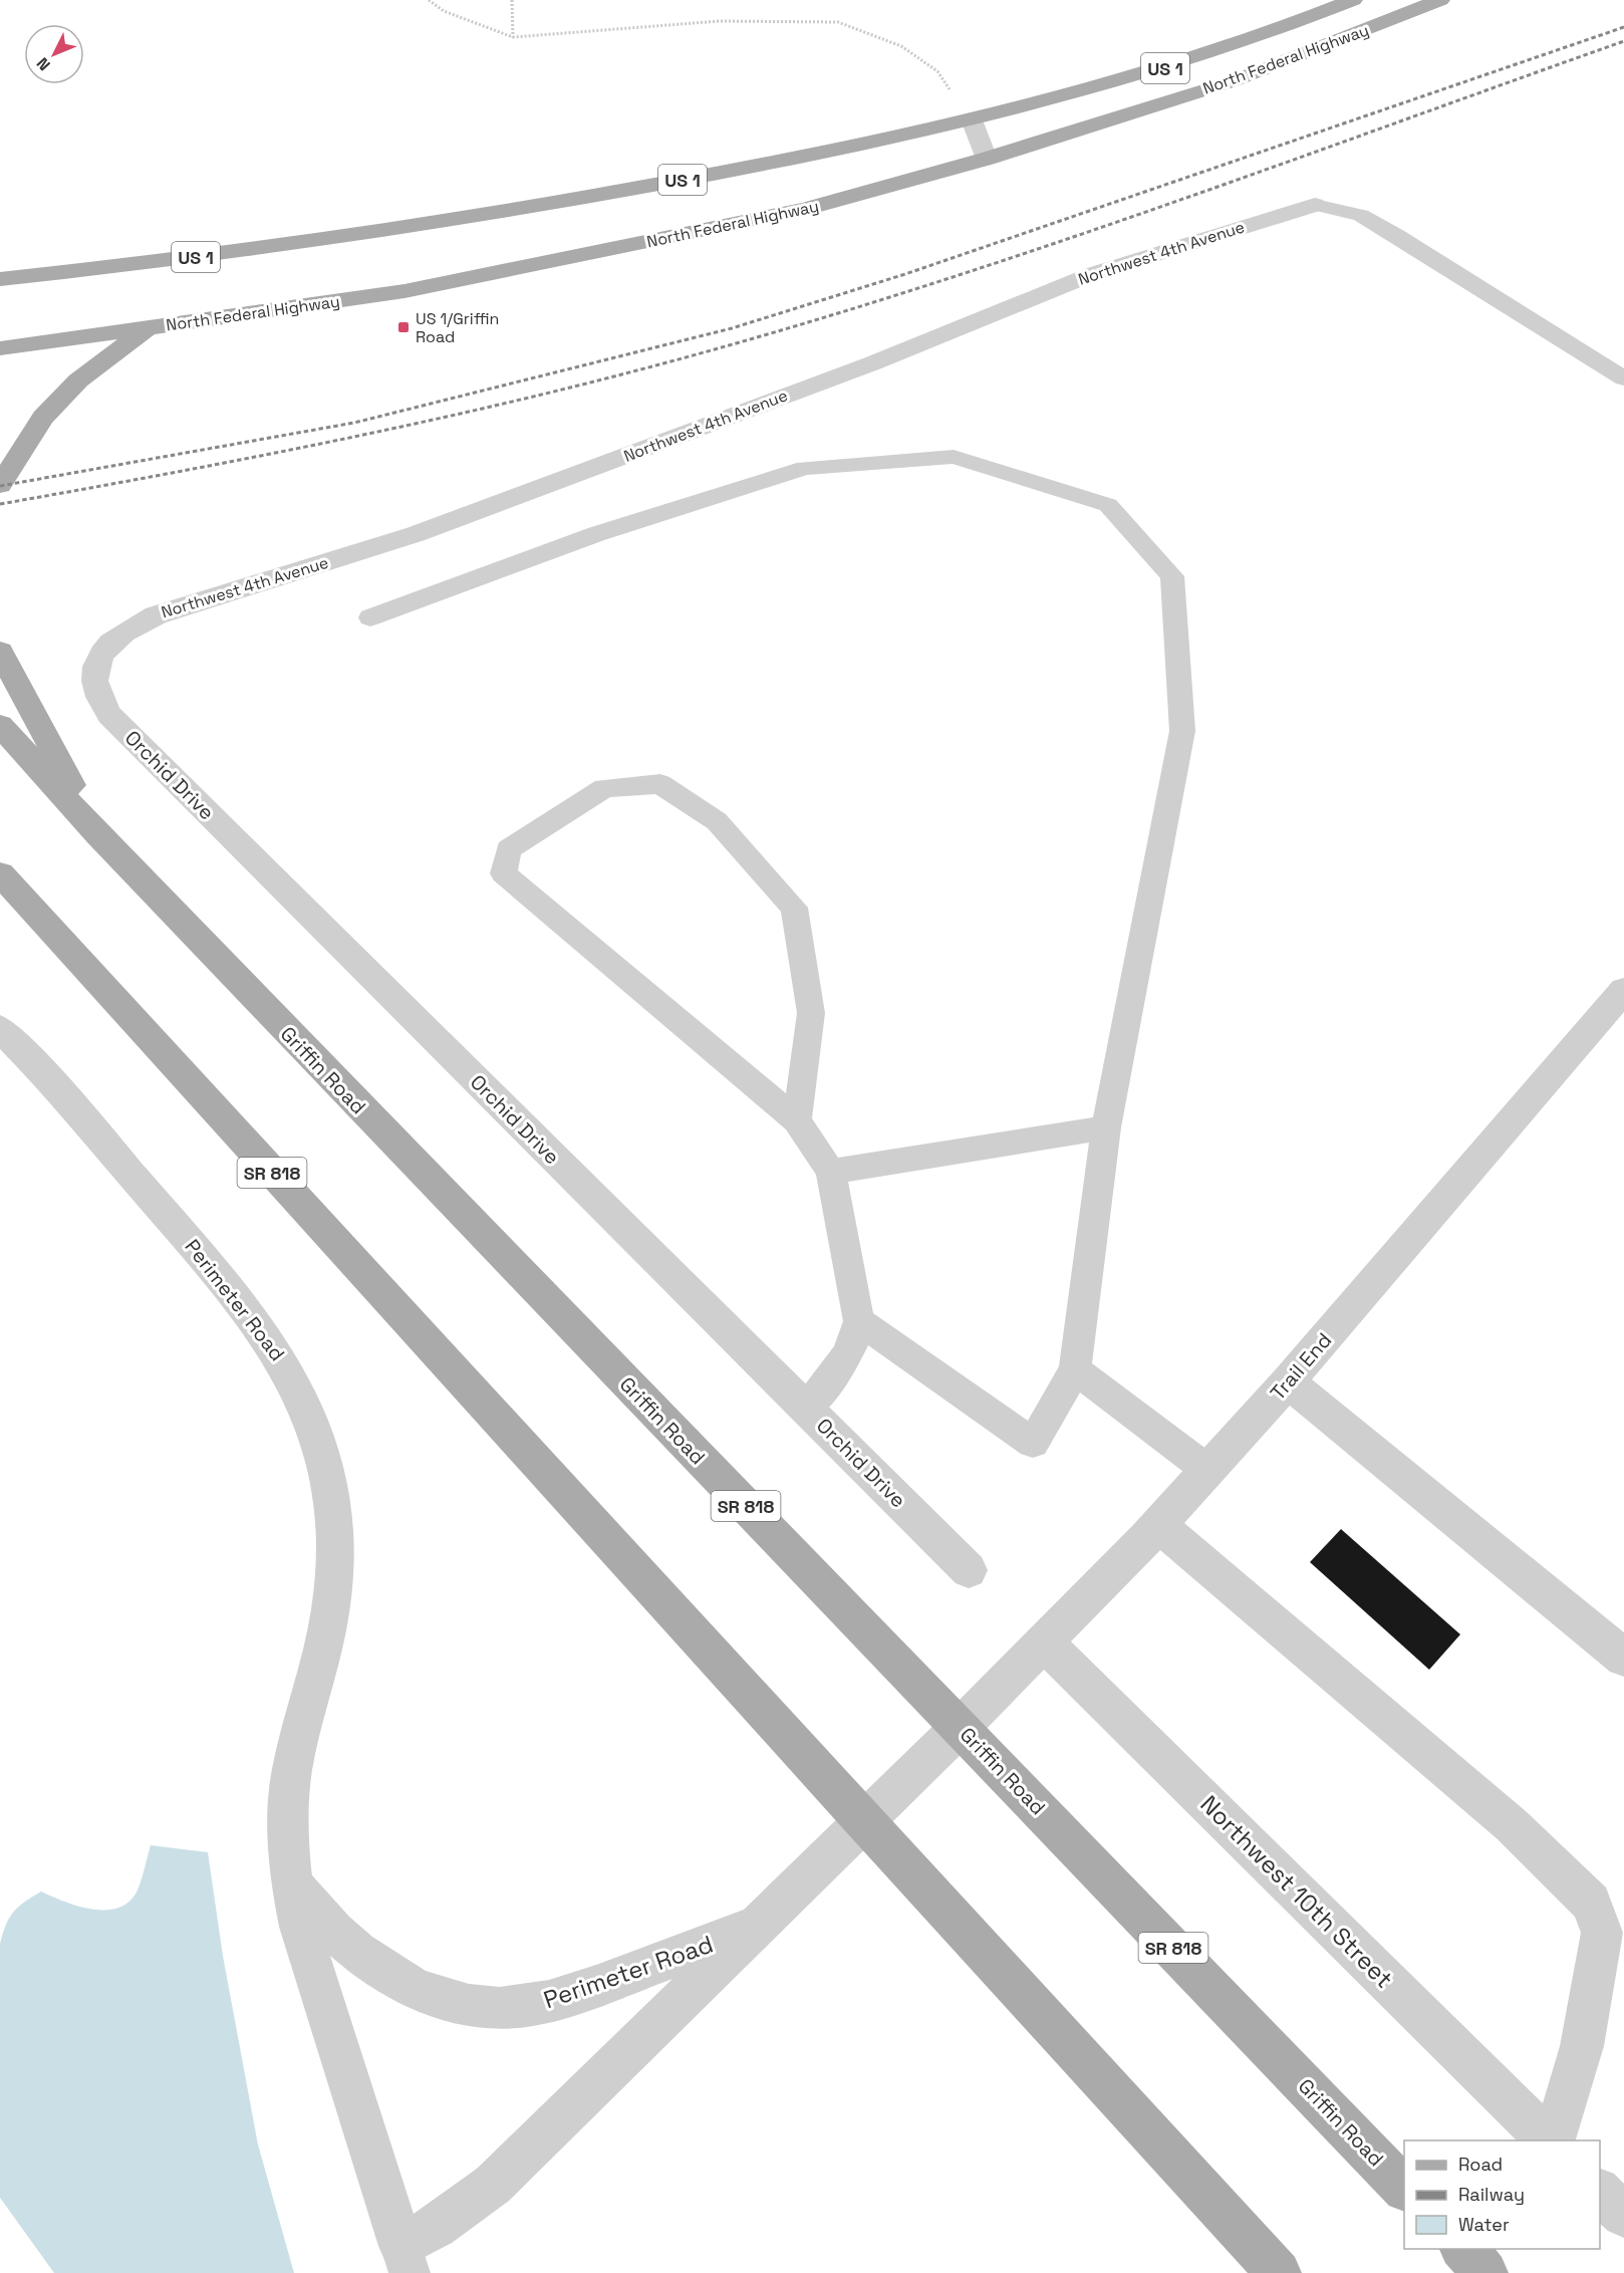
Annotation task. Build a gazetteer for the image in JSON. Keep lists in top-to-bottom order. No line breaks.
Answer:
{"streets":{"main road":["North Federal Highway","US 1","Griffin Road","SR 818"],"street":["Northwest 4th Avenue","Orchid Drive","Perimeter Road","Trail End","Northwest 10th Street"]},"crossings":[["Northwest 4th Avenue","Orchid Drive"],["Griffin Road","Perimeter Road"],["Griffin Road","Trail End"],["SR 818","Perimeter Road"],["Perimeter Road","Trail End"],["Trail End","Northwest 10th Street"]],"places":{"transit":["US 1/Griffin Road"]},"legend":["Road","Railway","Water"],"north":"bottom left"}
